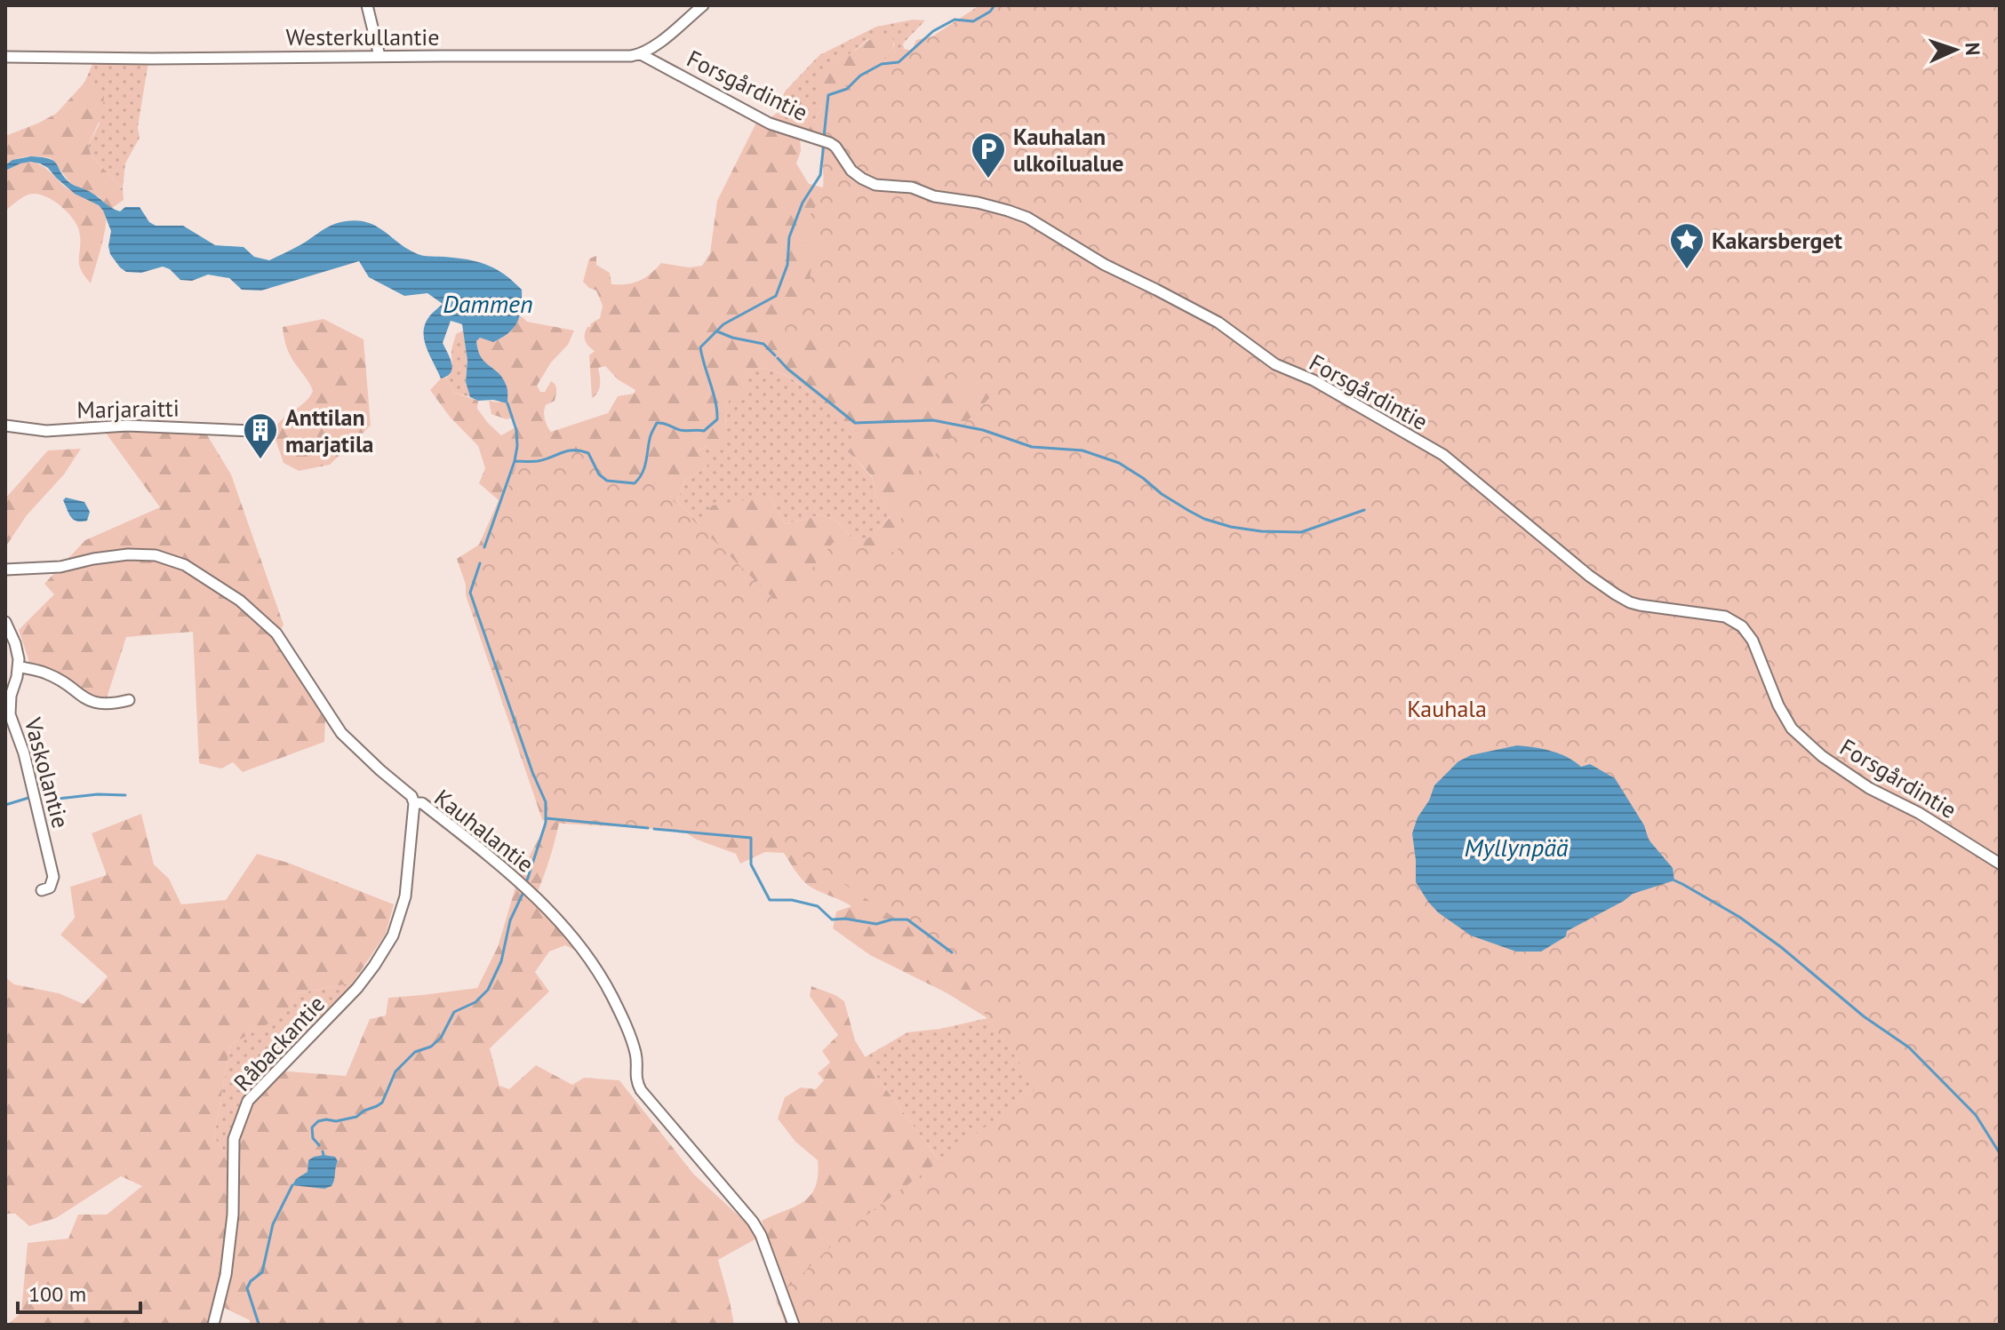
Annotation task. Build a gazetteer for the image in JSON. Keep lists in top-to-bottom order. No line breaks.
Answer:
{"streets":{"street":["Westerkullantie","Forsgårdintie","Marjaraitti","Vaskolantie","Kauhalantie","Råbackantie"]},"crossings":[["Westerkullantie","Forsgårdintie"],["Kauhalantie","Råbackantie"]],"water":["Dammen","Myllynpää"],"parks":["Kauhala"],"places":{"parking":["Kauhalan ulkoilualue"],"place":["Kakarsberget"],"building":["Anttilan marjatila"]},"scale_bar":"100 m","north":"right"}
